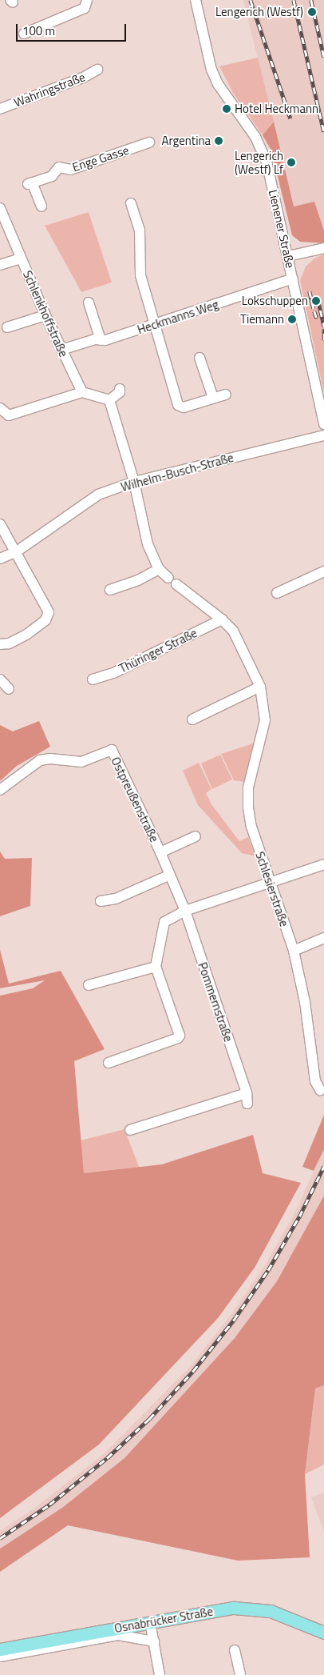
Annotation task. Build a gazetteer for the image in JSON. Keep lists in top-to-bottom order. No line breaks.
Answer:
{"streets":{"main road":["Osnabrücker Straße"],"street":["Wahringstraße","Enge Gasse","Lienener Straße","Schlenkhoffstraße","Heckmanns Weg","Wilhelm-Busch-Straße","Thüringer Straße","Ostpreußenstraße","Schlesierstraße","Pommernstraße"]},"crossings":[["Lienener Straße","Heckmanns Weg"],["Schlenkhoffstraße","Heckmanns Weg"],["Thüringer Straße","Schlesierstraße"],["Ostpreußenstraße","Pommernstraße"]],"places":["Lengerich (Westf)","Hotel Heckmann","Argentina","Lengerich (Westf) Lf","Lokschuppen","Tiemann"],"scale_bar":"100 m"}
